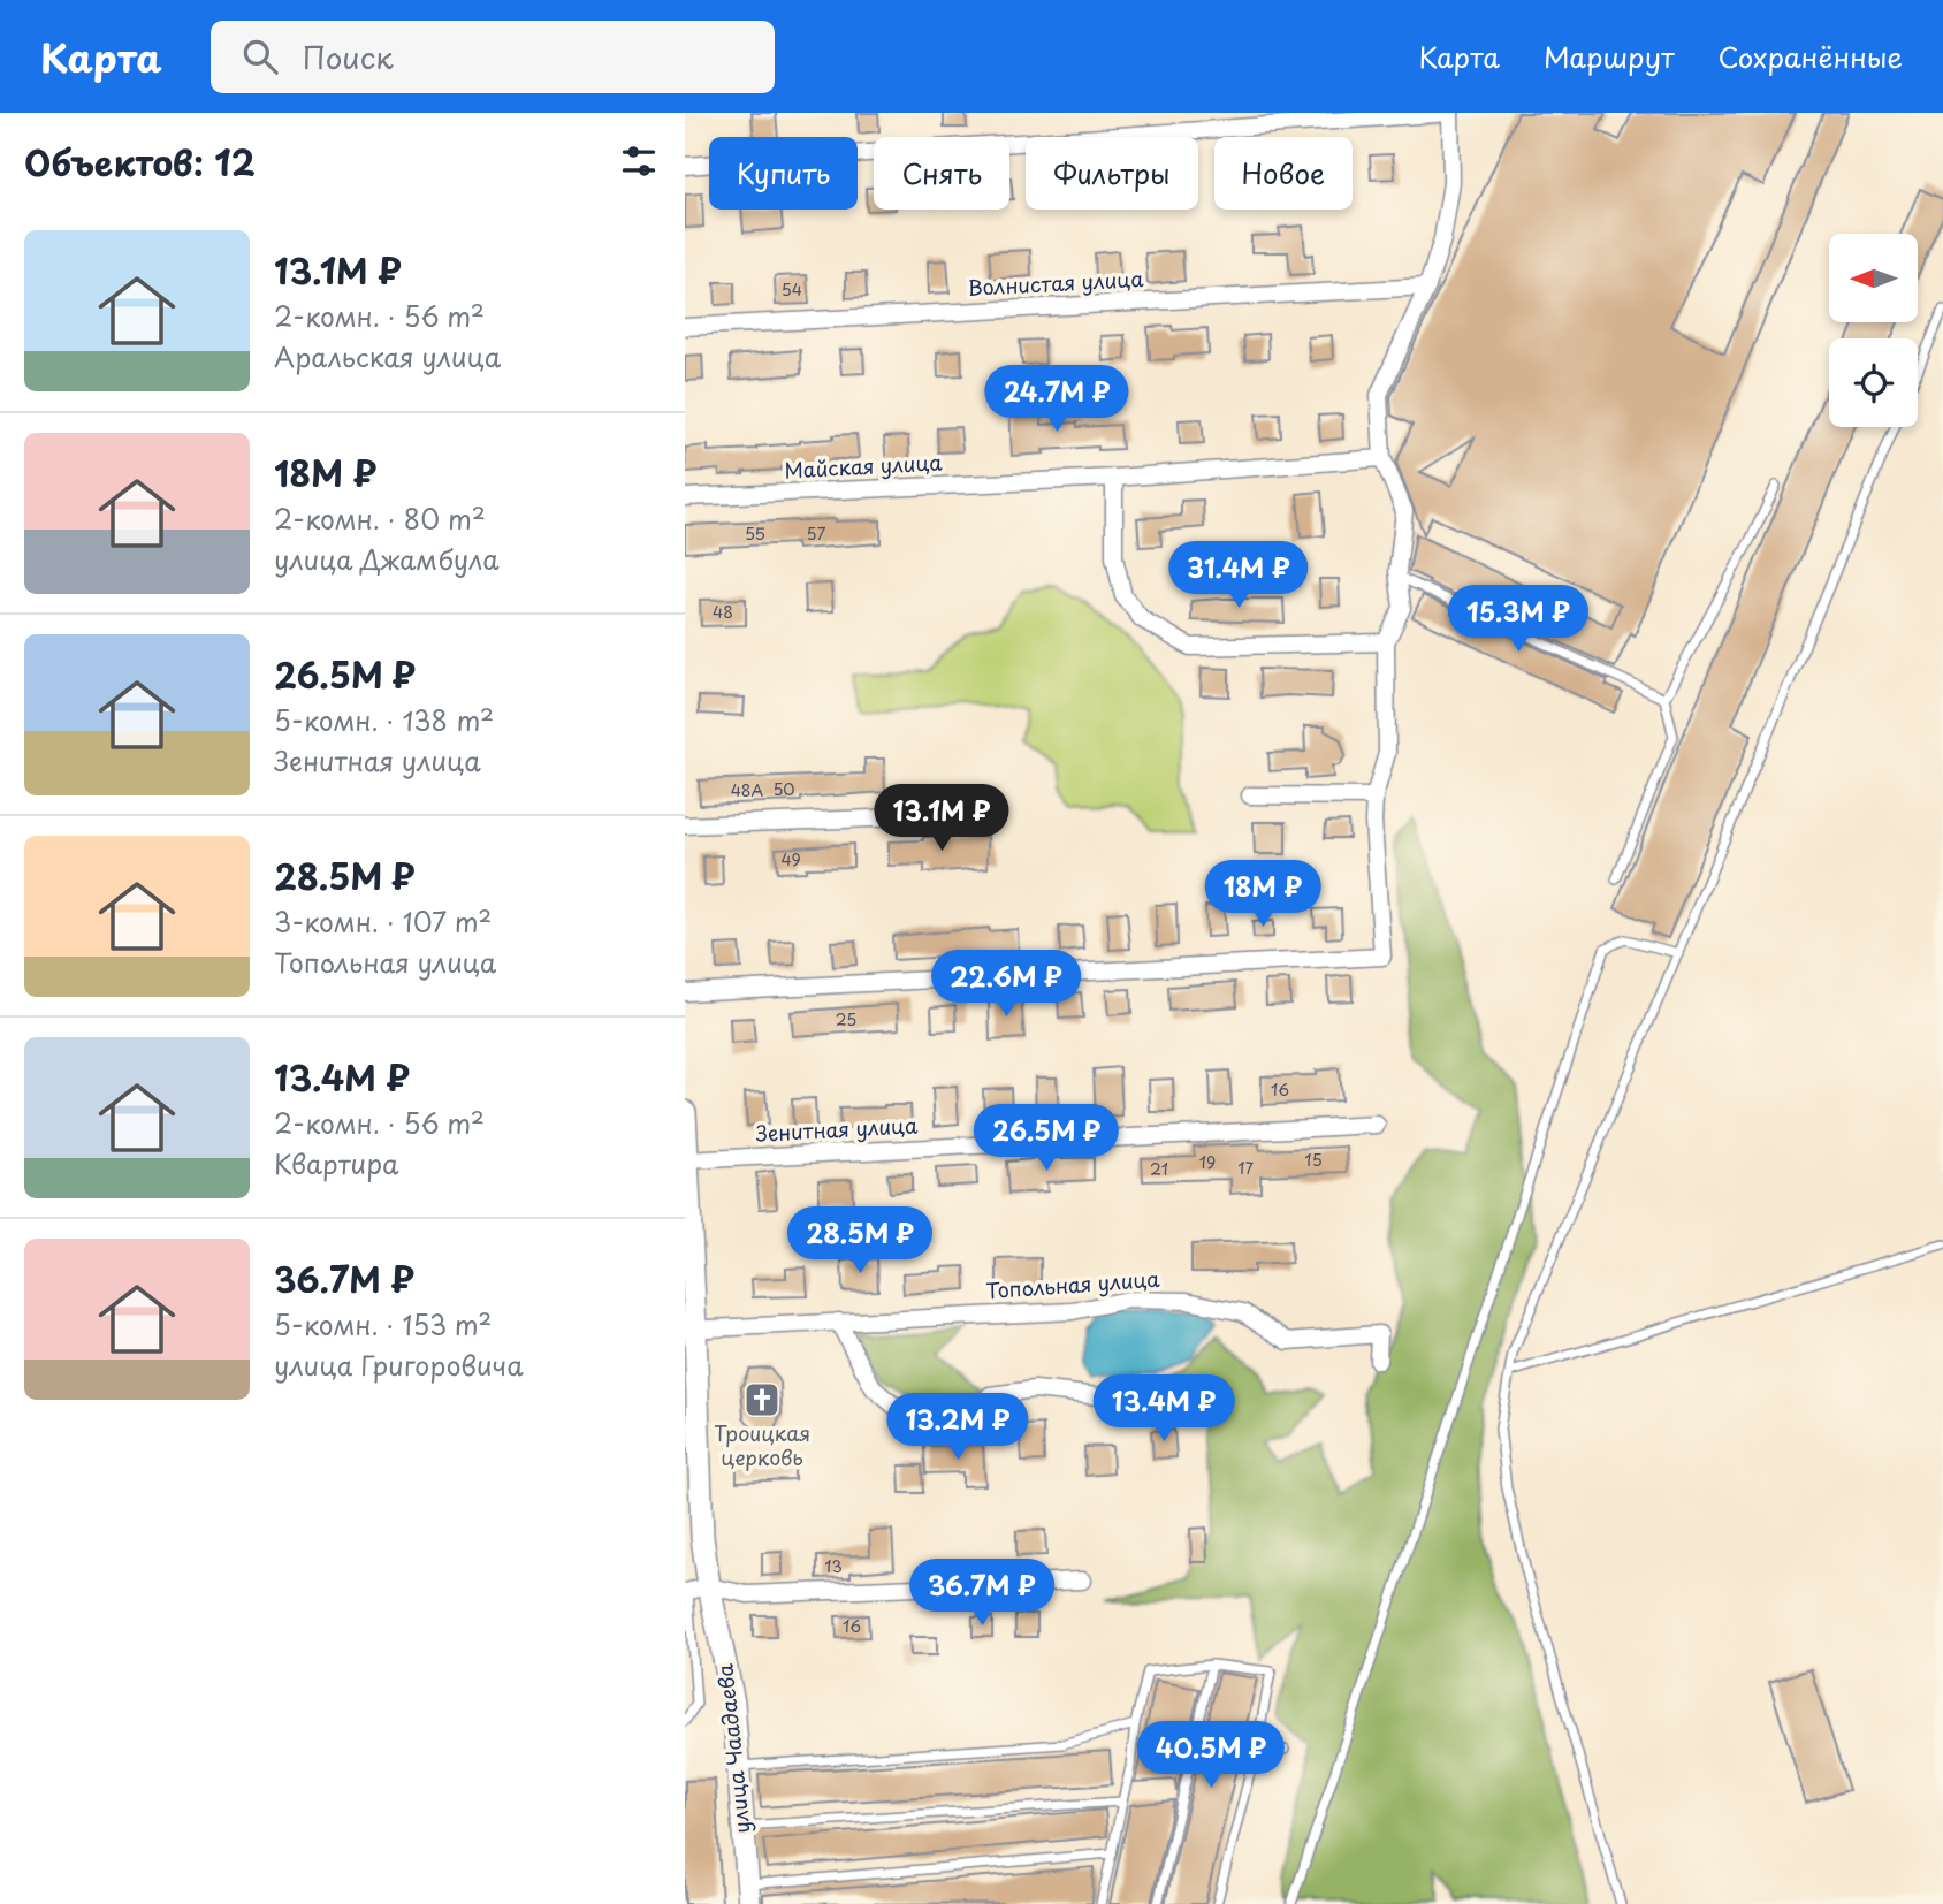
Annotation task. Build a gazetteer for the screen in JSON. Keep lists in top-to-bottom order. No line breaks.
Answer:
{"streets":{"street":["Волнистая улица","Майская улица","Зенитная улица","Топольная улица","улица Чаадаева"]},"crossings":[["Зенитная улица","улица Чаадаева"],["Топольная улица","улица Чаадаева"]],"places":{"church":["Троицкая церковь"]},"house_numbers":["54","55","57","48","50","48А","49","25","16","15","19","17","21","13","16"],"north":"left","page":{"header":"Карта","search":"Поиск","nav":["Карта","Маршрут","Сохранённые"],"heading":"Объектов: 12","chip":["Купить","Снять","Фильтры","Новое"],"list":[{"name":"13.1M ₽","note":"2-комн. · 56 m² · Аральская улица"},{"name":"18M ₽","note":"2-комн. · 80 m² · улица Джамбула"},{"name":"26.5M ₽","note":"5-комн. · 138 m² · Зенитная улица"},{"name":"28.5M ₽","note":"3-комн. · 107 m² · Топольная улица"},{"name":"13.4M ₽","note":"2-комн. · 56 m² · Квартира"},{"name":"36.7M ₽","note":"5-комн. · 153 m² · улица Григоровича"}],"price":["24.7M ₽","31.4M ₽","15.3M ₽","13.1M ₽","18M ₽","22.6M ₽","26.5M ₽","28.5M ₽","13.4M ₽","13.2M ₽","36.7M ₽","40.5M ₽"]}}
